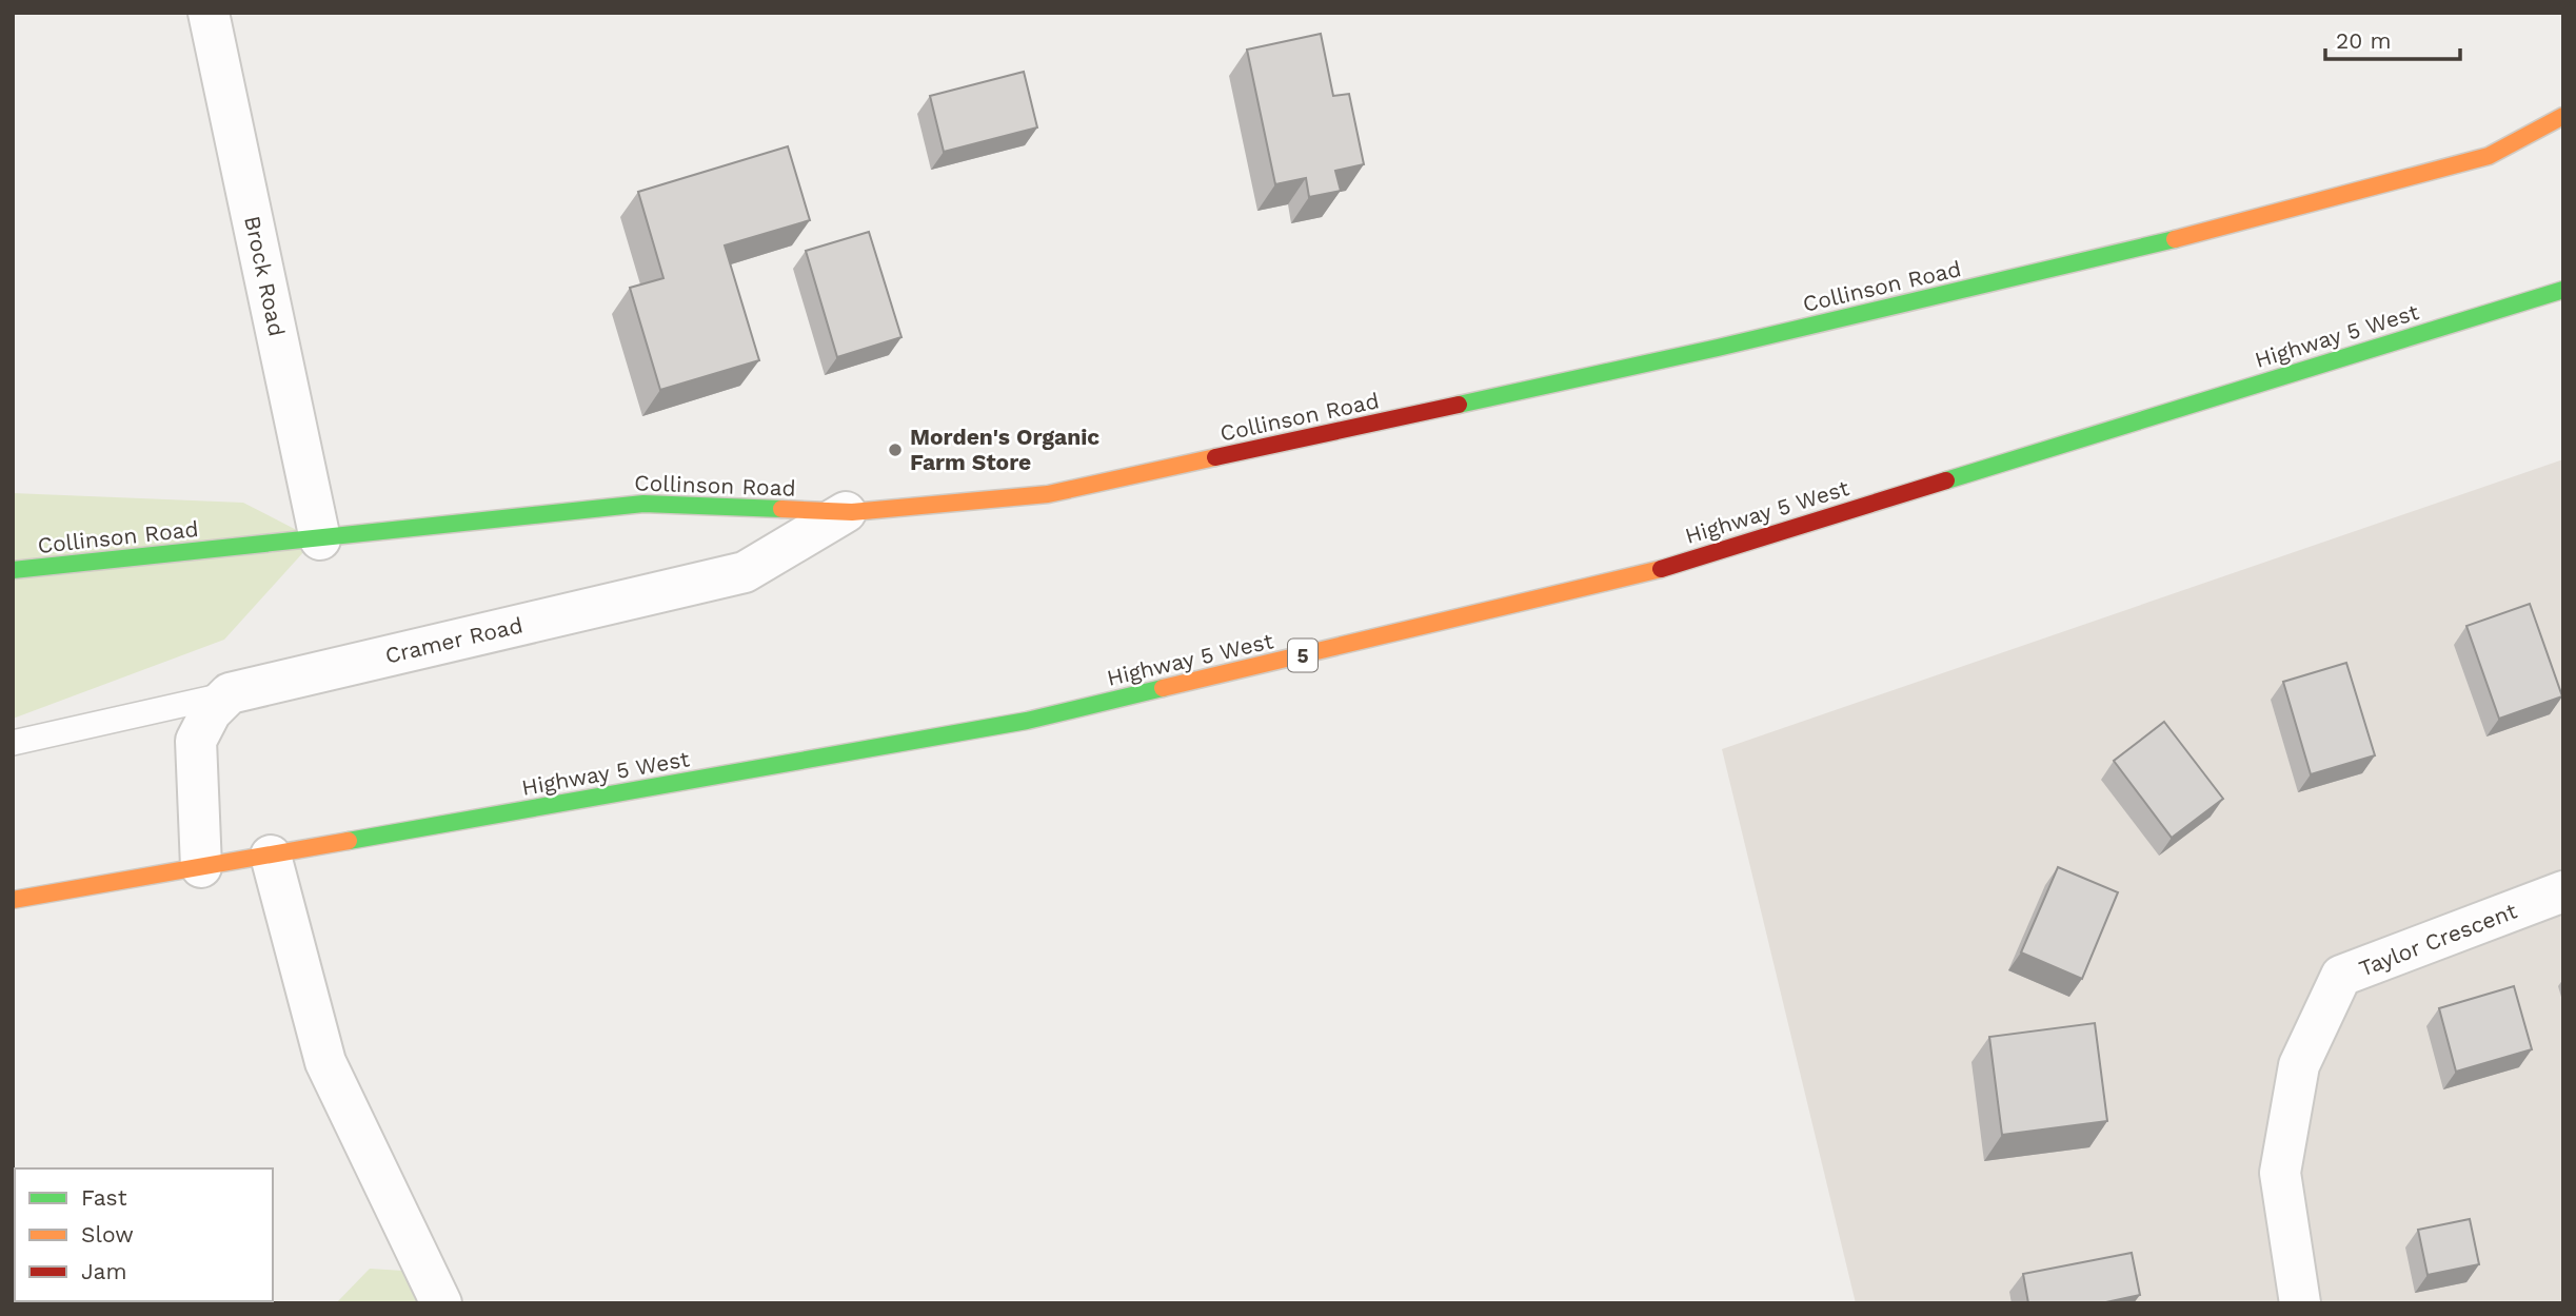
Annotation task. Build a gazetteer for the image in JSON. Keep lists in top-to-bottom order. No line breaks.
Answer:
{"streets":{"main road":["Collinson Road","Highway 5 West","5"],"street":["Brock Road","Cramer Road","Taylor Crescent"]},"crossings":[["Brock Road","Collinson Road"],["Collinson Road","Cramer Road"]],"places":["Morden's Organic Farm Store"],"legend":["Fast","Slow","Jam"],"scale_bar":"20 m"}
